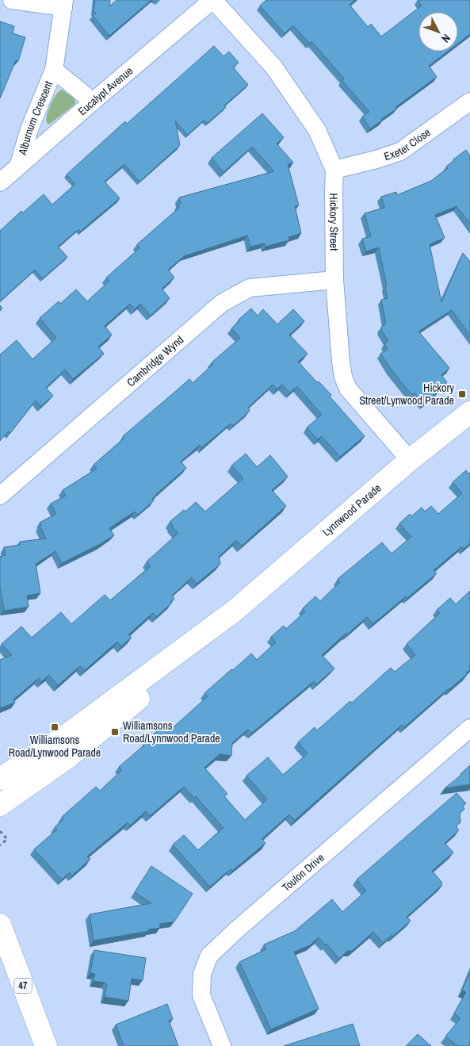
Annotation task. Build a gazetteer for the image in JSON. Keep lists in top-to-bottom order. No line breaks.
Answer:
{"streets":{"main road":["Lynnwood Parade","47"],"street":["Eucalypt Avenue","Alburnum Crescent","Exeter Close","Hickory Street","Cambridge Wynd","Toulon Drive"]},"crossings":[["Eucalypt Avenue","Alburnum Crescent"],["Eucalypt Avenue","Hickory Street"],["Exeter Close","Hickory Street"],["Hickory Street","Cambridge Wynd"],["Hickory Street","Lynnwood Parade"]],"places":{"transit":["Hickory Street/Lynwood Parade","Williamsons Road/Lynwood Parade","Williamsons Road/Lynnwood Parade"]},"north":"bottom right"}
